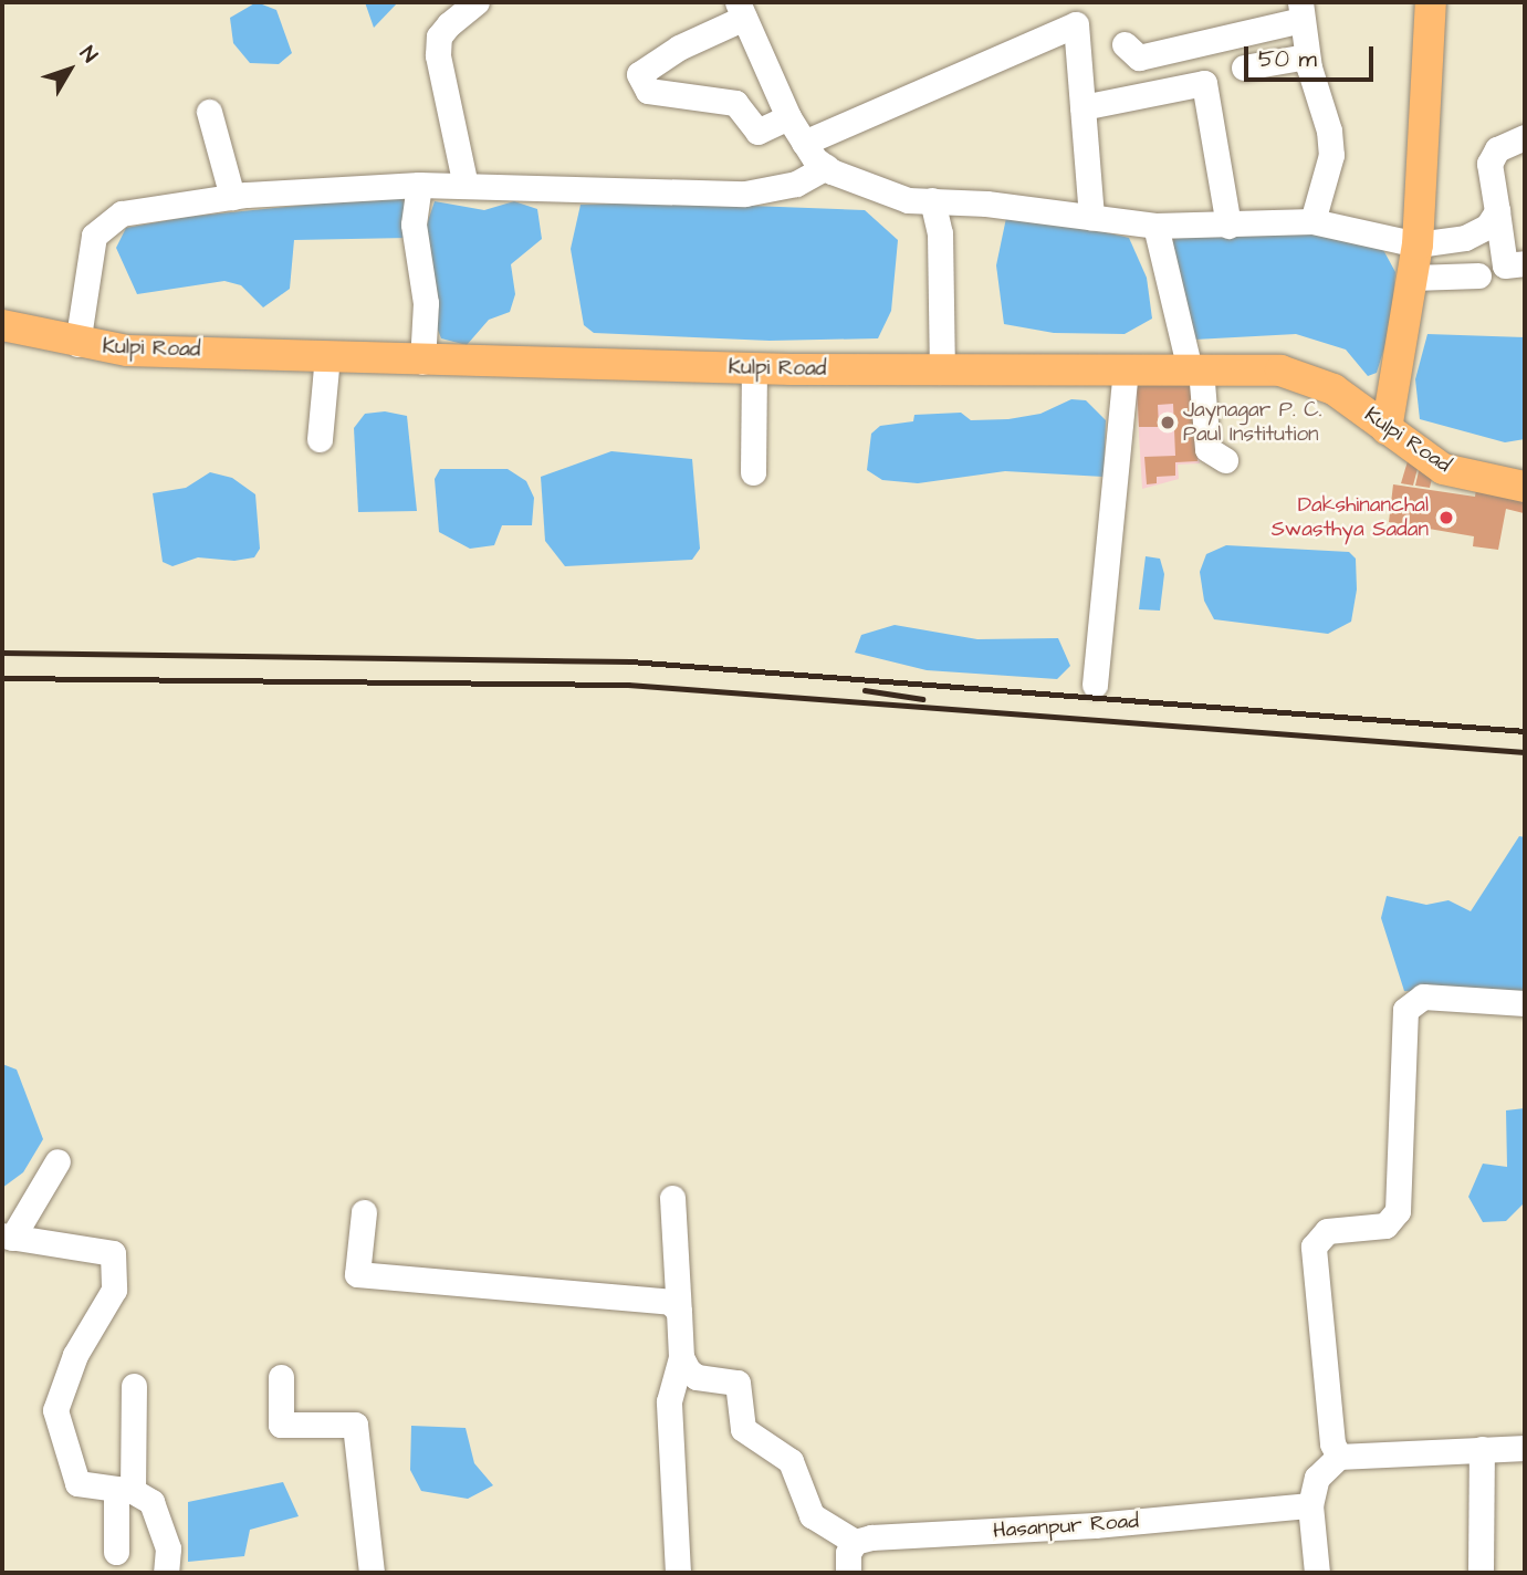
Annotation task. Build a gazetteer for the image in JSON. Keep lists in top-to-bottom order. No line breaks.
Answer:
{"streets":{"main road":["Kulpi Road"],"street":["Hasanpur Road"]},"places":["Jaynagar P. C. Paul Institution","Dakshinanchal Swasthya Sadan"],"scale_bar":"50 m","north":"top right"}
